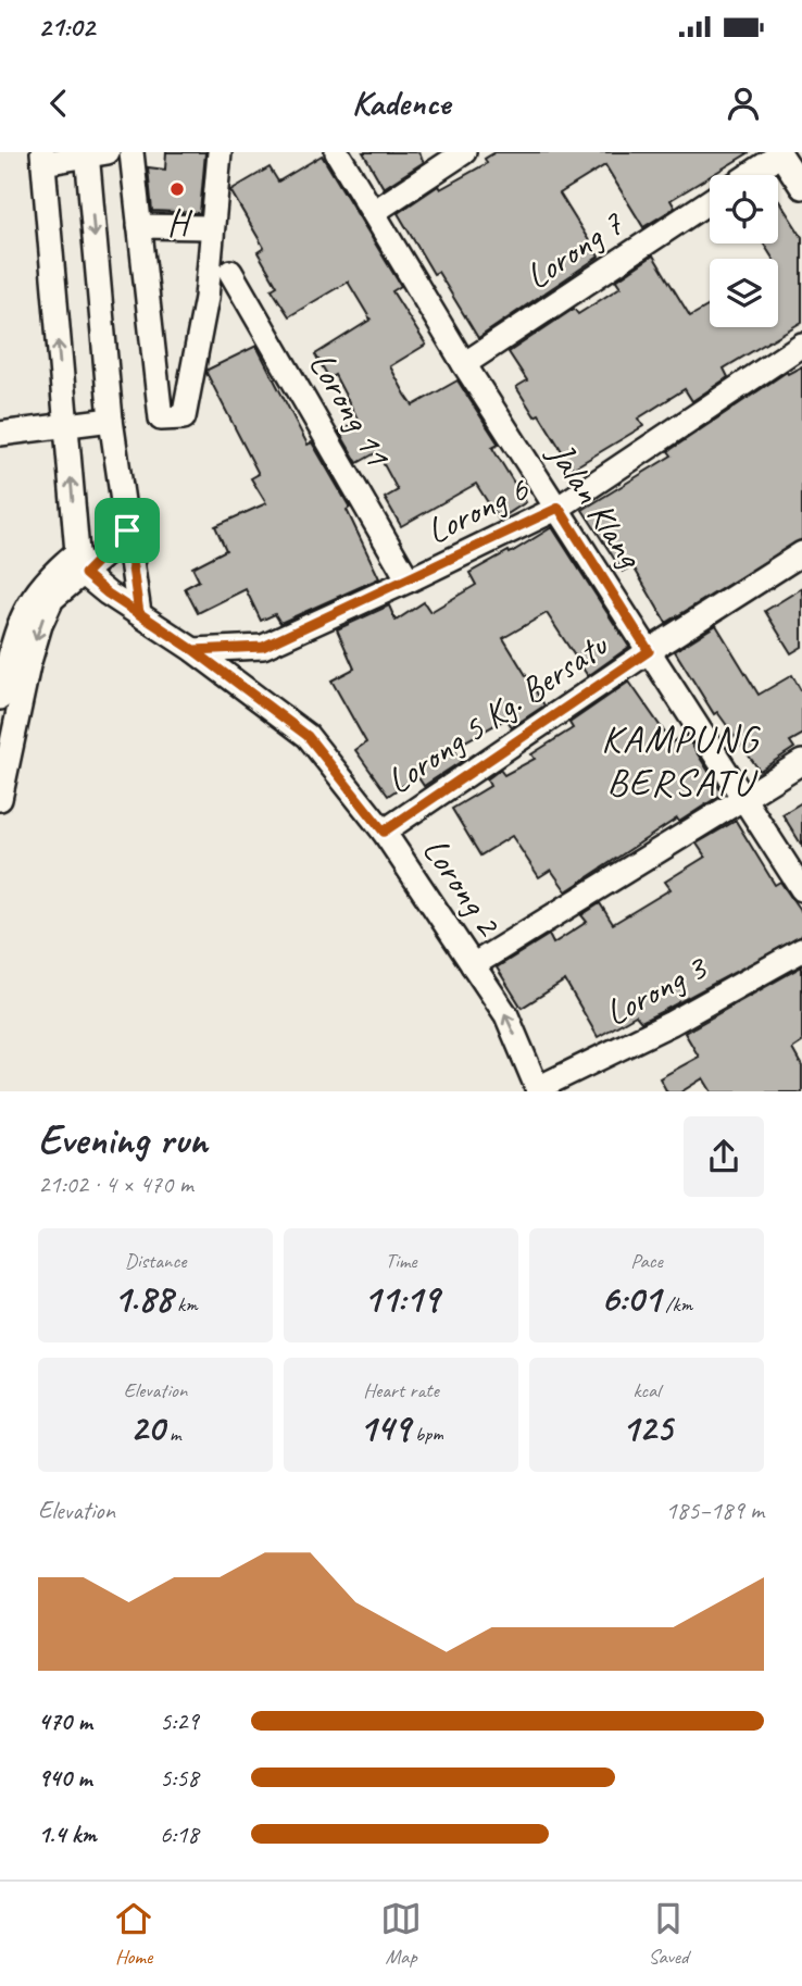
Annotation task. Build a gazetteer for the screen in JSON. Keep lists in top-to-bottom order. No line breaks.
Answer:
{"streets":{"street":["Lorong 7","Lorong 11","Jalan Klang","Lorong 6","Lorong 5 Kg. Bersatu","Lorong 2","Lorong 3"]},"crossings":[["Lorong 7","Jalan Klang"],["Lorong 11","Lorong 6"],["Jalan Klang","Lorong 6"],["Jalan Klang","Lorong 5 Kg. Bersatu"],["Lorong 6","Lorong 2"],["Lorong 5 Kg. Bersatu","Lorong 2"],["Lorong 2","Lorong 3"]],"districts":["KAMPUNG BERSATU"],"places":["H"],"page":{"status":"21:02","header":"Kadence","heading":["Evening run","21:02 · 4 × 470 m"],"stats":[["Distance","1.88 km"],["Time","11:19"],["Pace","6:01 /km"],["Elevation","20 m"],["Heart rate","149 bpm"],["kcal","125"]],"chart":["Elevation","185–189 m"],"list":[{"name":"470 m","note":"5:29"},{"name":"940 m","note":"5:58"},{"name":"1.4 km","note":"6:18"}],"tabs":["Home","Map","Saved"]}}
